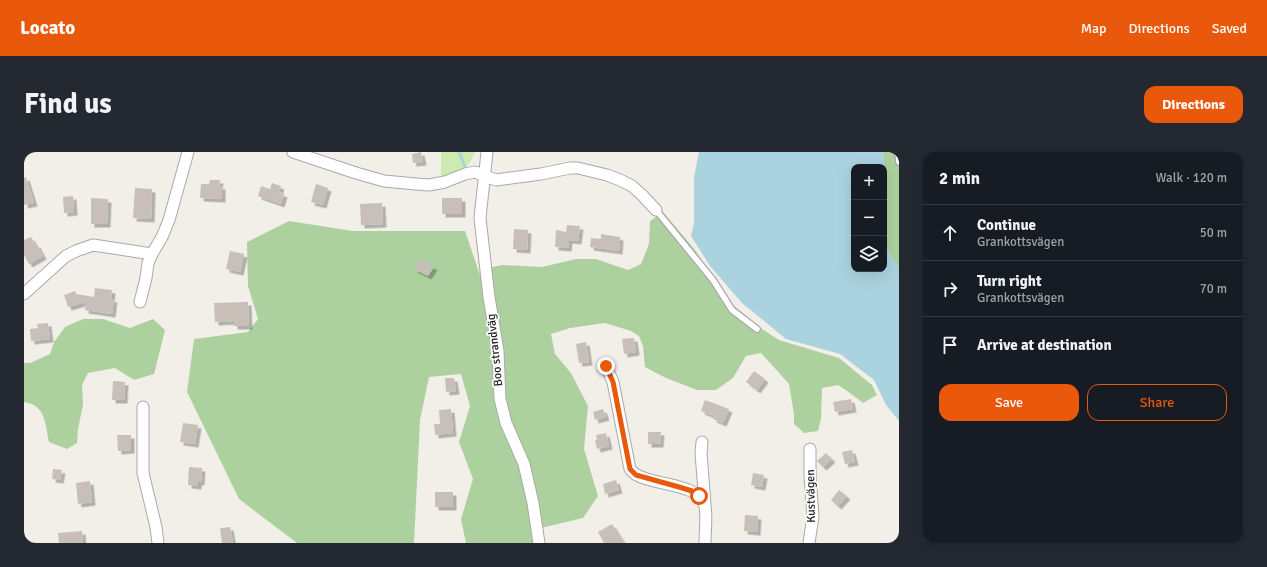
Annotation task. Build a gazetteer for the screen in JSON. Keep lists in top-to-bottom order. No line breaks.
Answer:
{"streets":{"street":["Boo strandväg","Kustvägen"]},"page":{"header":"Locato","nav":["Map","Directions","Saved"],"buttons":["Directions",["Save","Share"]],"title":"Find us","heading":["2 min","Walk · 120 m"],"map_buttons":["+","−"],"list":[["Continue","Grankottsvägen","50 m"],["Turn right","Grankottsvägen","70 m"],"Arrive at destination"]}}
